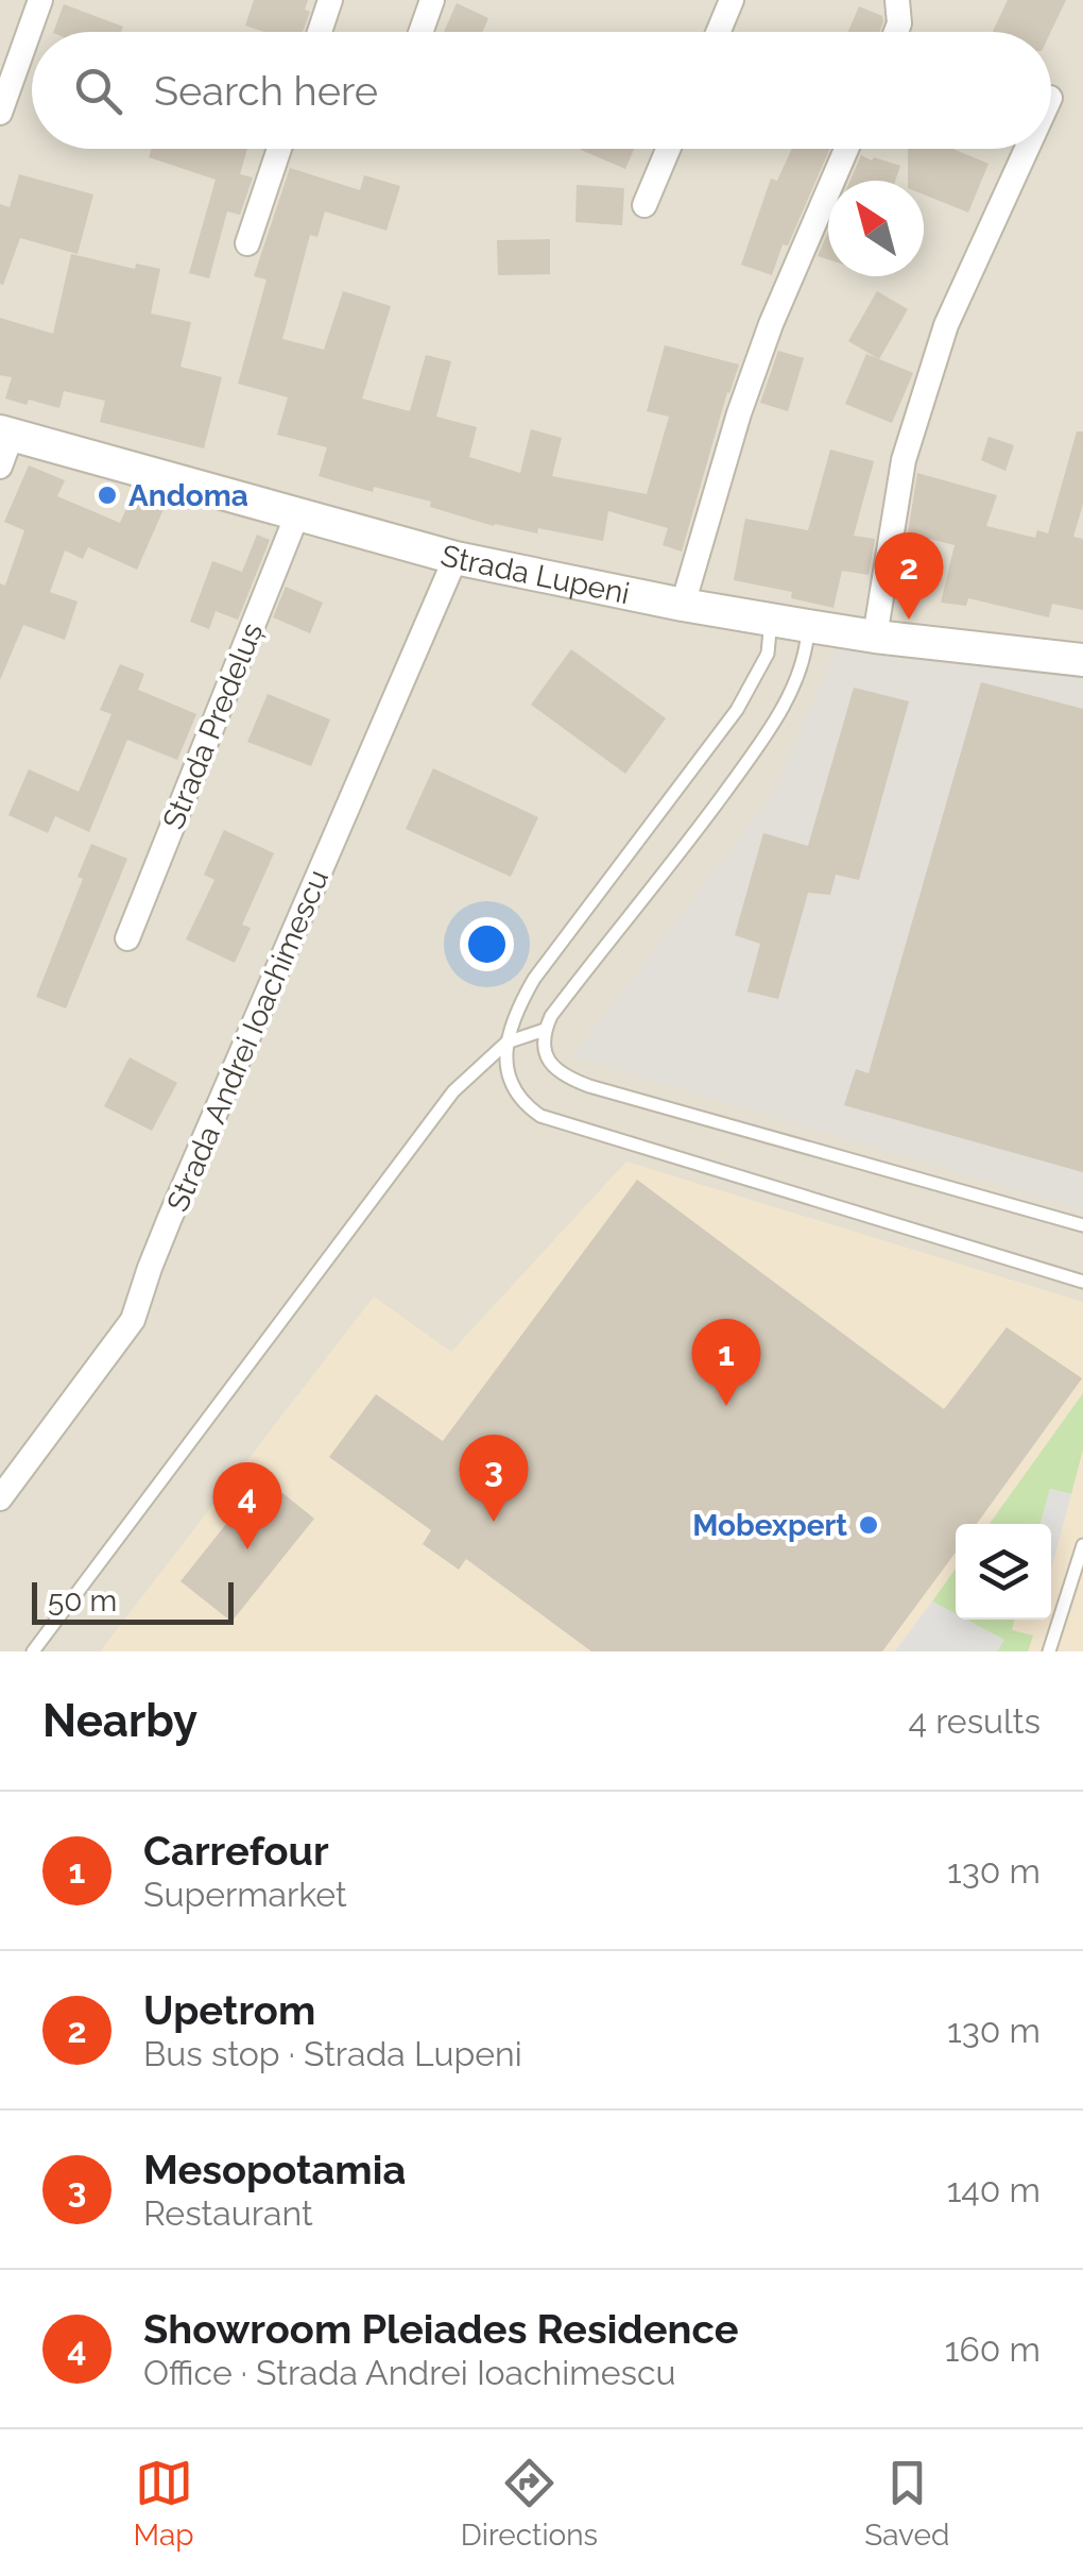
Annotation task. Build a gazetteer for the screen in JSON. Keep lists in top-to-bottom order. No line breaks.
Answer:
{"streets":{"street":["Strada Lupeni","Strada Predeluș","Strada Andrei Ioachimescu"]},"crossings":[["Strada Lupeni","Strada Predeluș"],["Strada Lupeni","Strada Andrei Ioachimescu"]],"places":["Andoma","Mobexpert"],"scale_bar":"50 m","north":"top left","page":{"search":"Search here","pins":["2","1","3","4"],"scale":"50 m","heading":["Nearby","4 results"],"list":[{"mark":"1","name":"Carrefour","note":"Supermarket","value":"130 m"},{"mark":"2","name":"Upetrom","note":"Bus stop · Strada Lupeni","value":"130 m"},{"mark":"3","name":"Mesopotamia","note":"Restaurant","value":"140 m"},{"mark":"4","name":"Showroom Pleiades Residence","note":"Office · Strada Andrei Ioachimescu","value":"160 m"}],"nav":["Map","Directions","Saved"]}}
